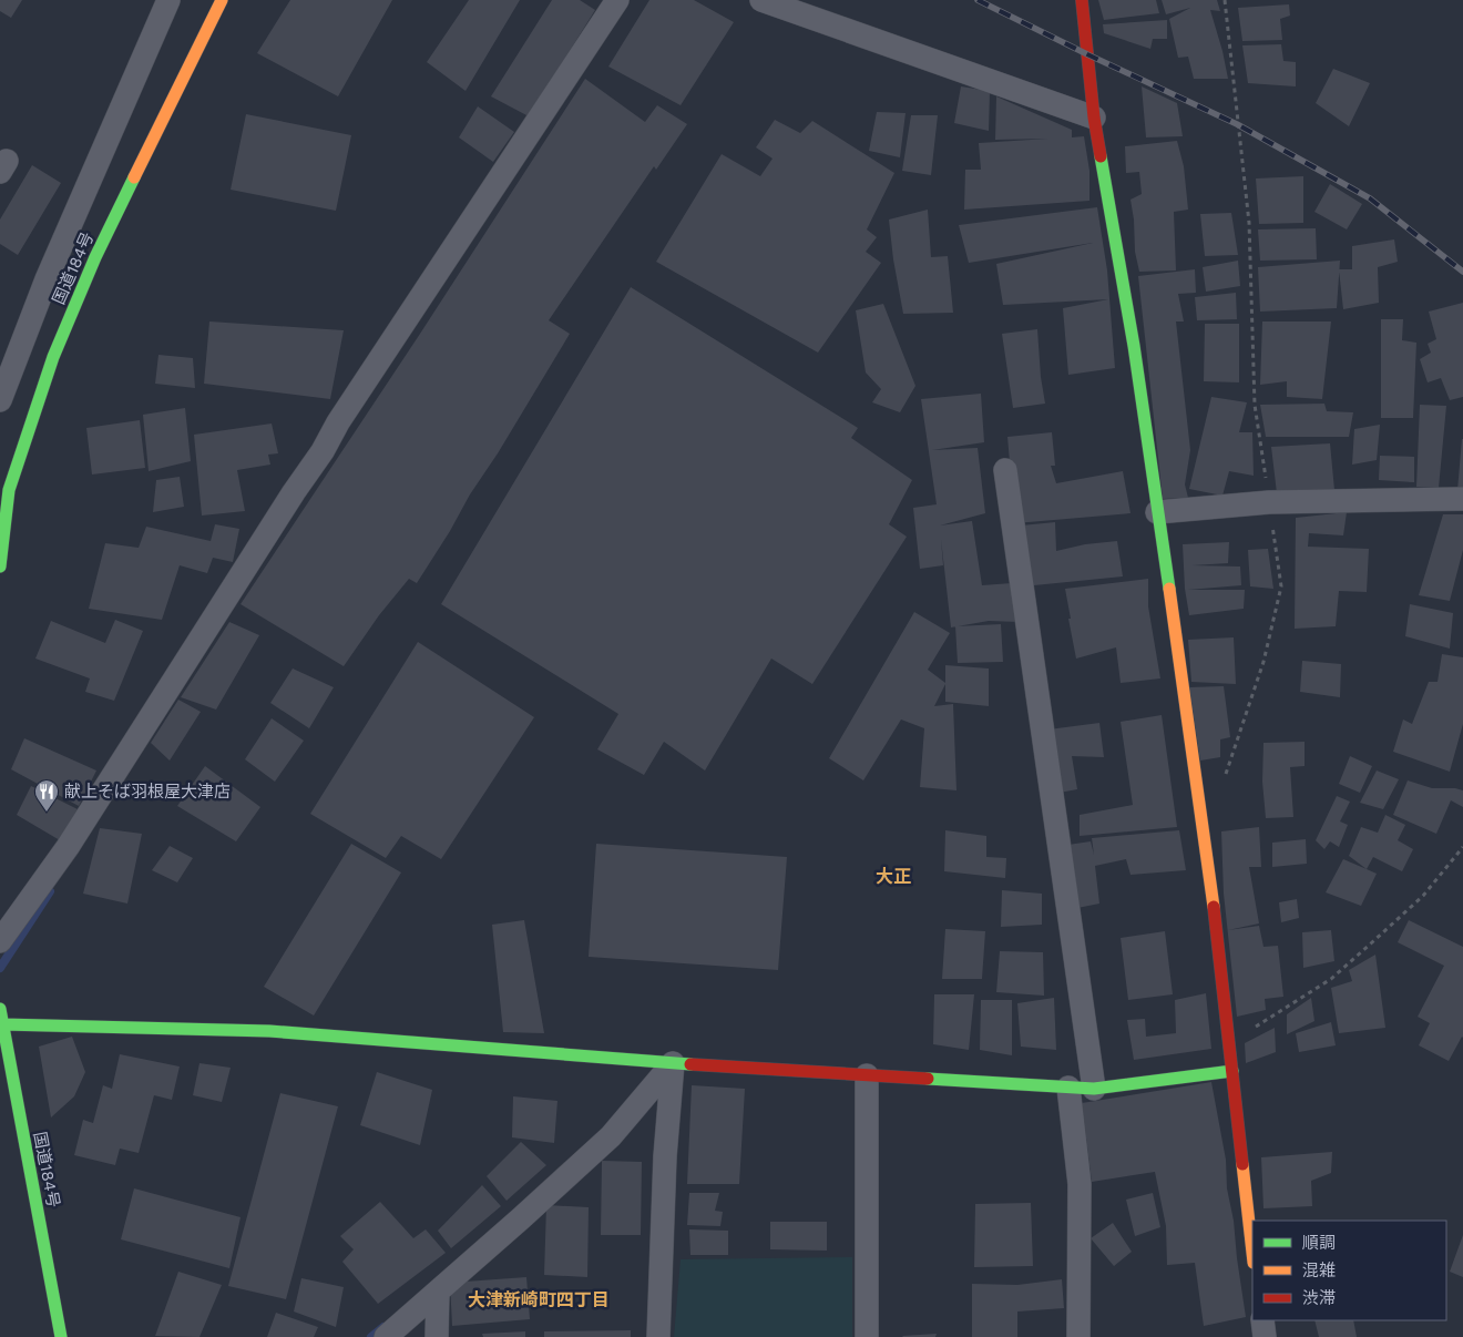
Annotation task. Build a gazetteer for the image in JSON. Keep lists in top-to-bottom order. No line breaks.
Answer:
{"streets":{"main road":["国道184号"]},"districts":["大正","大津新崎町四丁目"],"places":{"restaurant":["献上そば羽根屋大津店"]},"legend":["順調","混雑","渋滞"]}
